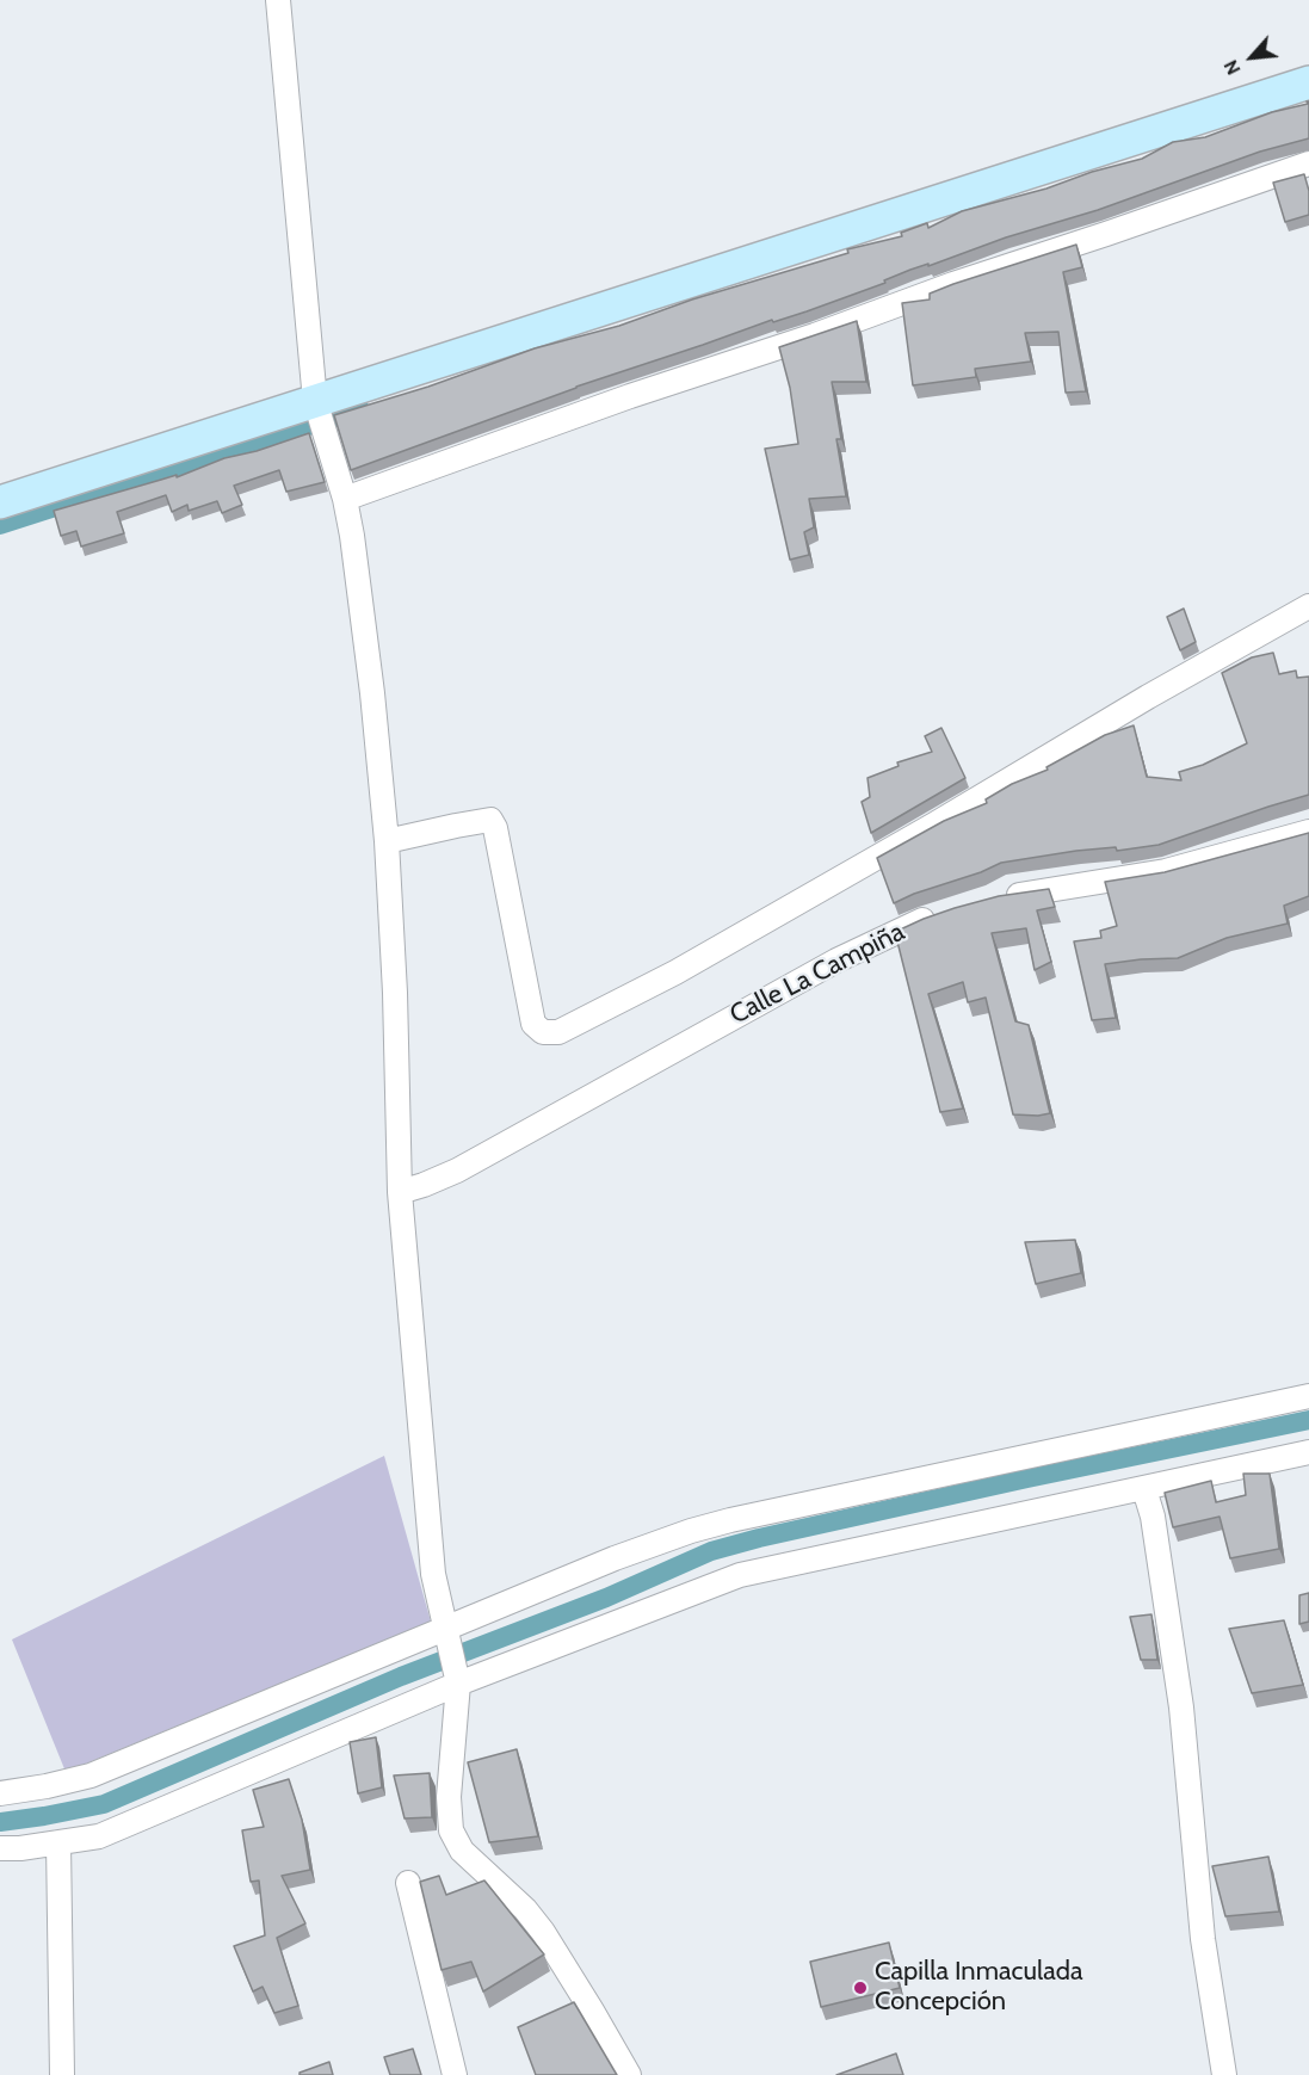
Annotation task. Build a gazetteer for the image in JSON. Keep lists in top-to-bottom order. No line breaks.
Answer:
{"streets":{"street":["Calle La Campiña"]},"places":["Capilla Inmaculada Concepción"],"north":"bottom left"}
